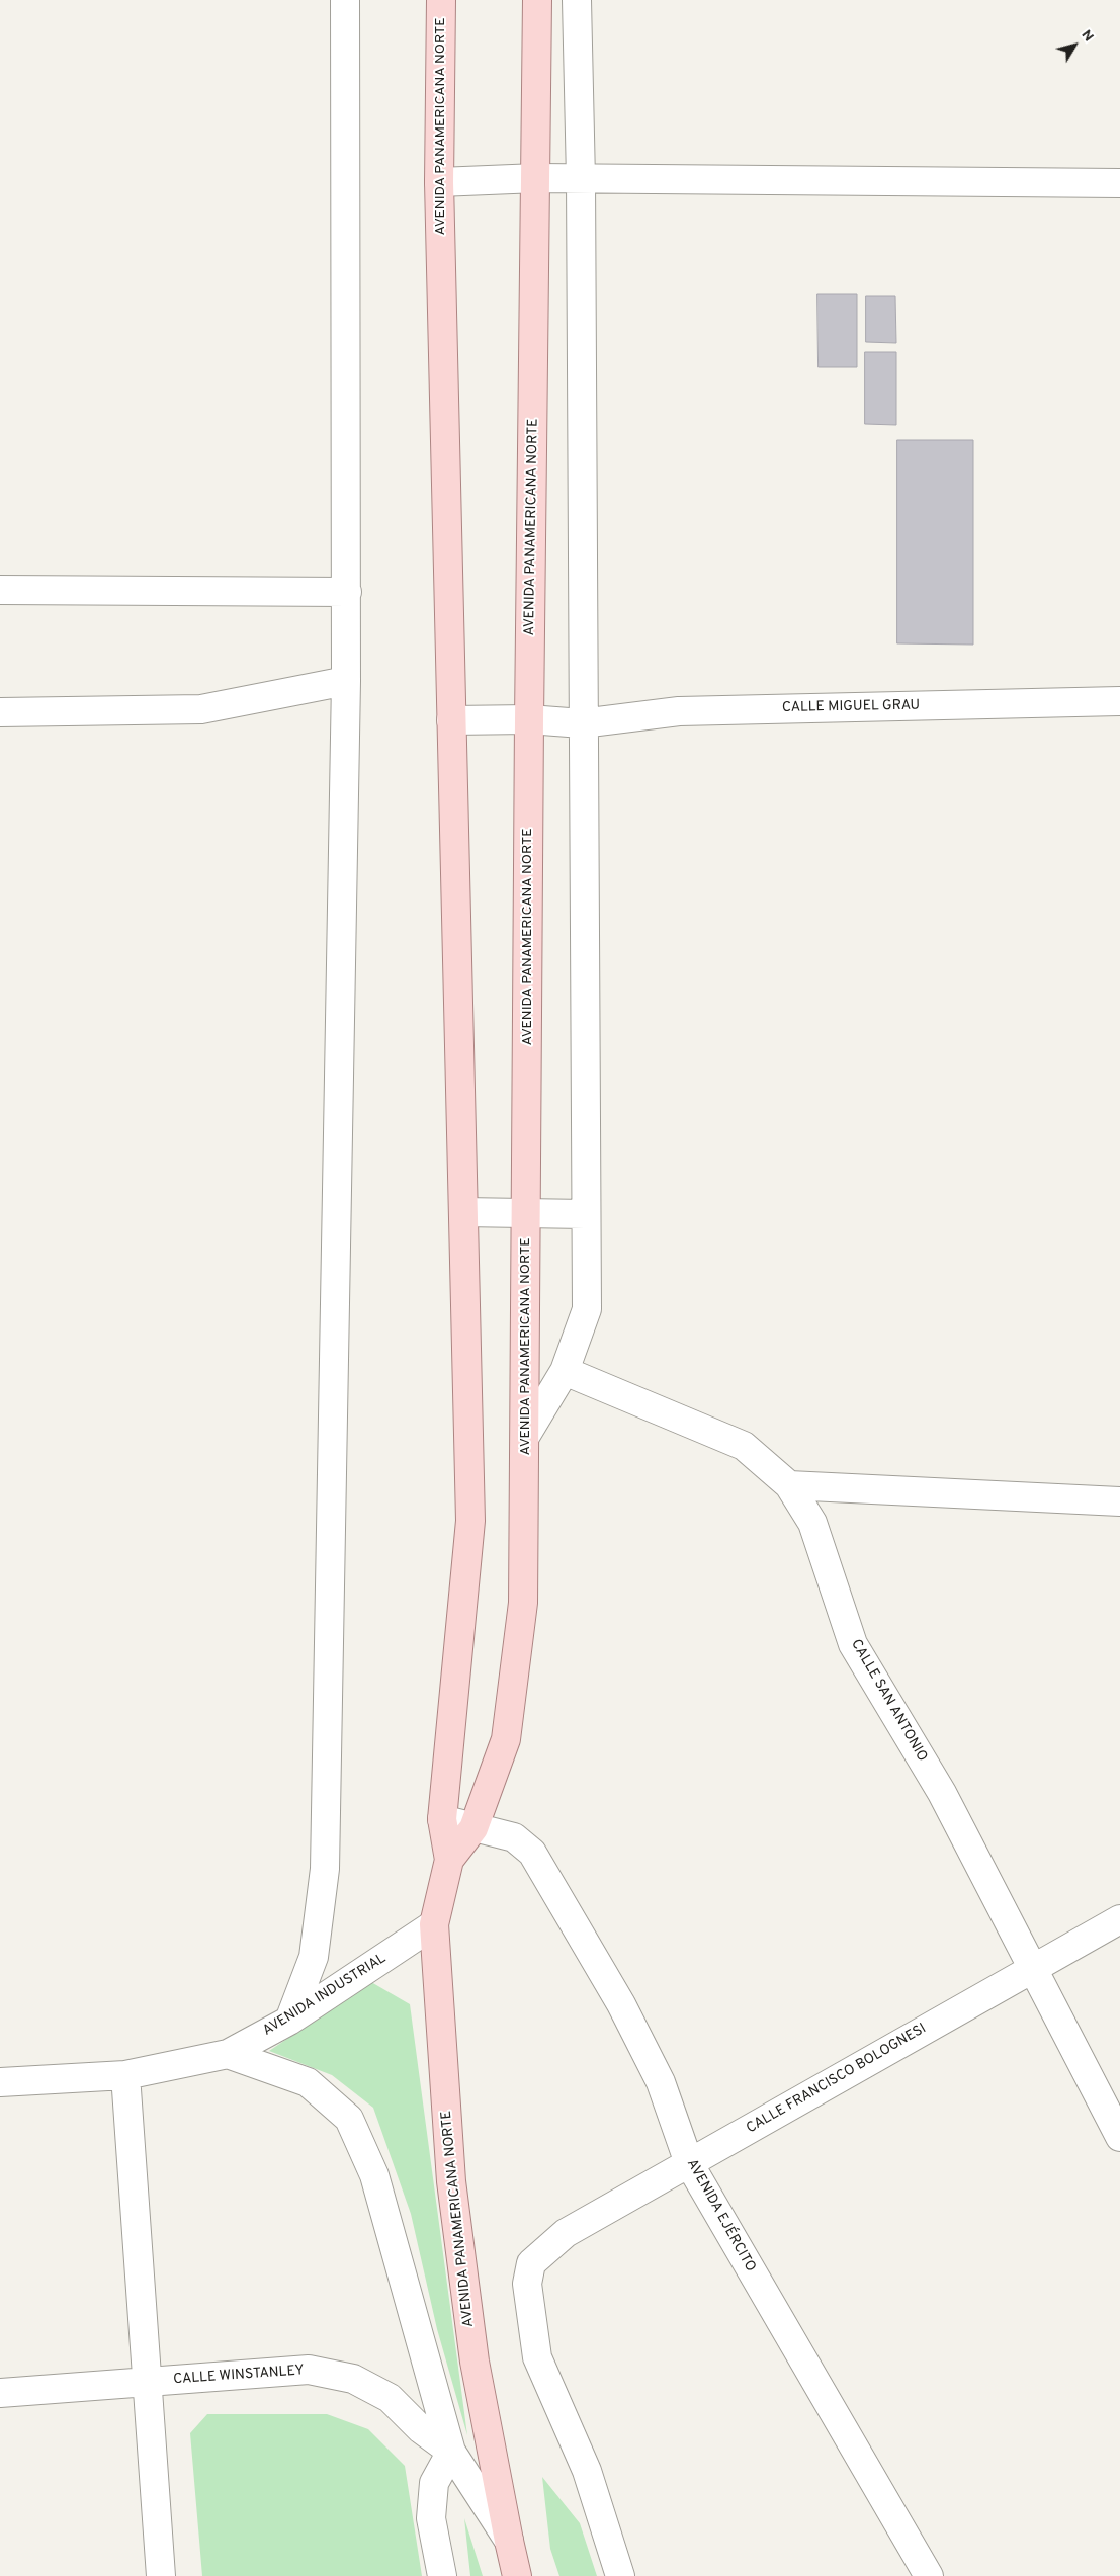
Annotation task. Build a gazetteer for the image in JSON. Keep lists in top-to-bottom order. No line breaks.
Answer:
{"streets":{"main road":["AVENIDA PANAMERICANA NORTE"],"street":["CALLE MIGUEL GRAU","CALLE SAN ANTONIO","AVENIDA INDUSTRIAL","CALLE FRANCISCO BOLOGNESI","AVENIDA EJÉRCITO","CALLE WINSTANLEY"]},"crossings":[["AVENIDA PANAMERICANA NORTE","CALLE MIGUEL GRAU"],["AVENIDA PANAMERICANA NORTE","AVENIDA INDUSTRIAL"],["AVENIDA PANAMERICANA NORTE","AVENIDA EJÉRCITO"],["CALLE SAN ANTONIO","CALLE FRANCISCO BOLOGNESI"],["CALLE FRANCISCO BOLOGNESI","AVENIDA EJÉRCITO"]],"north":"top right"}
